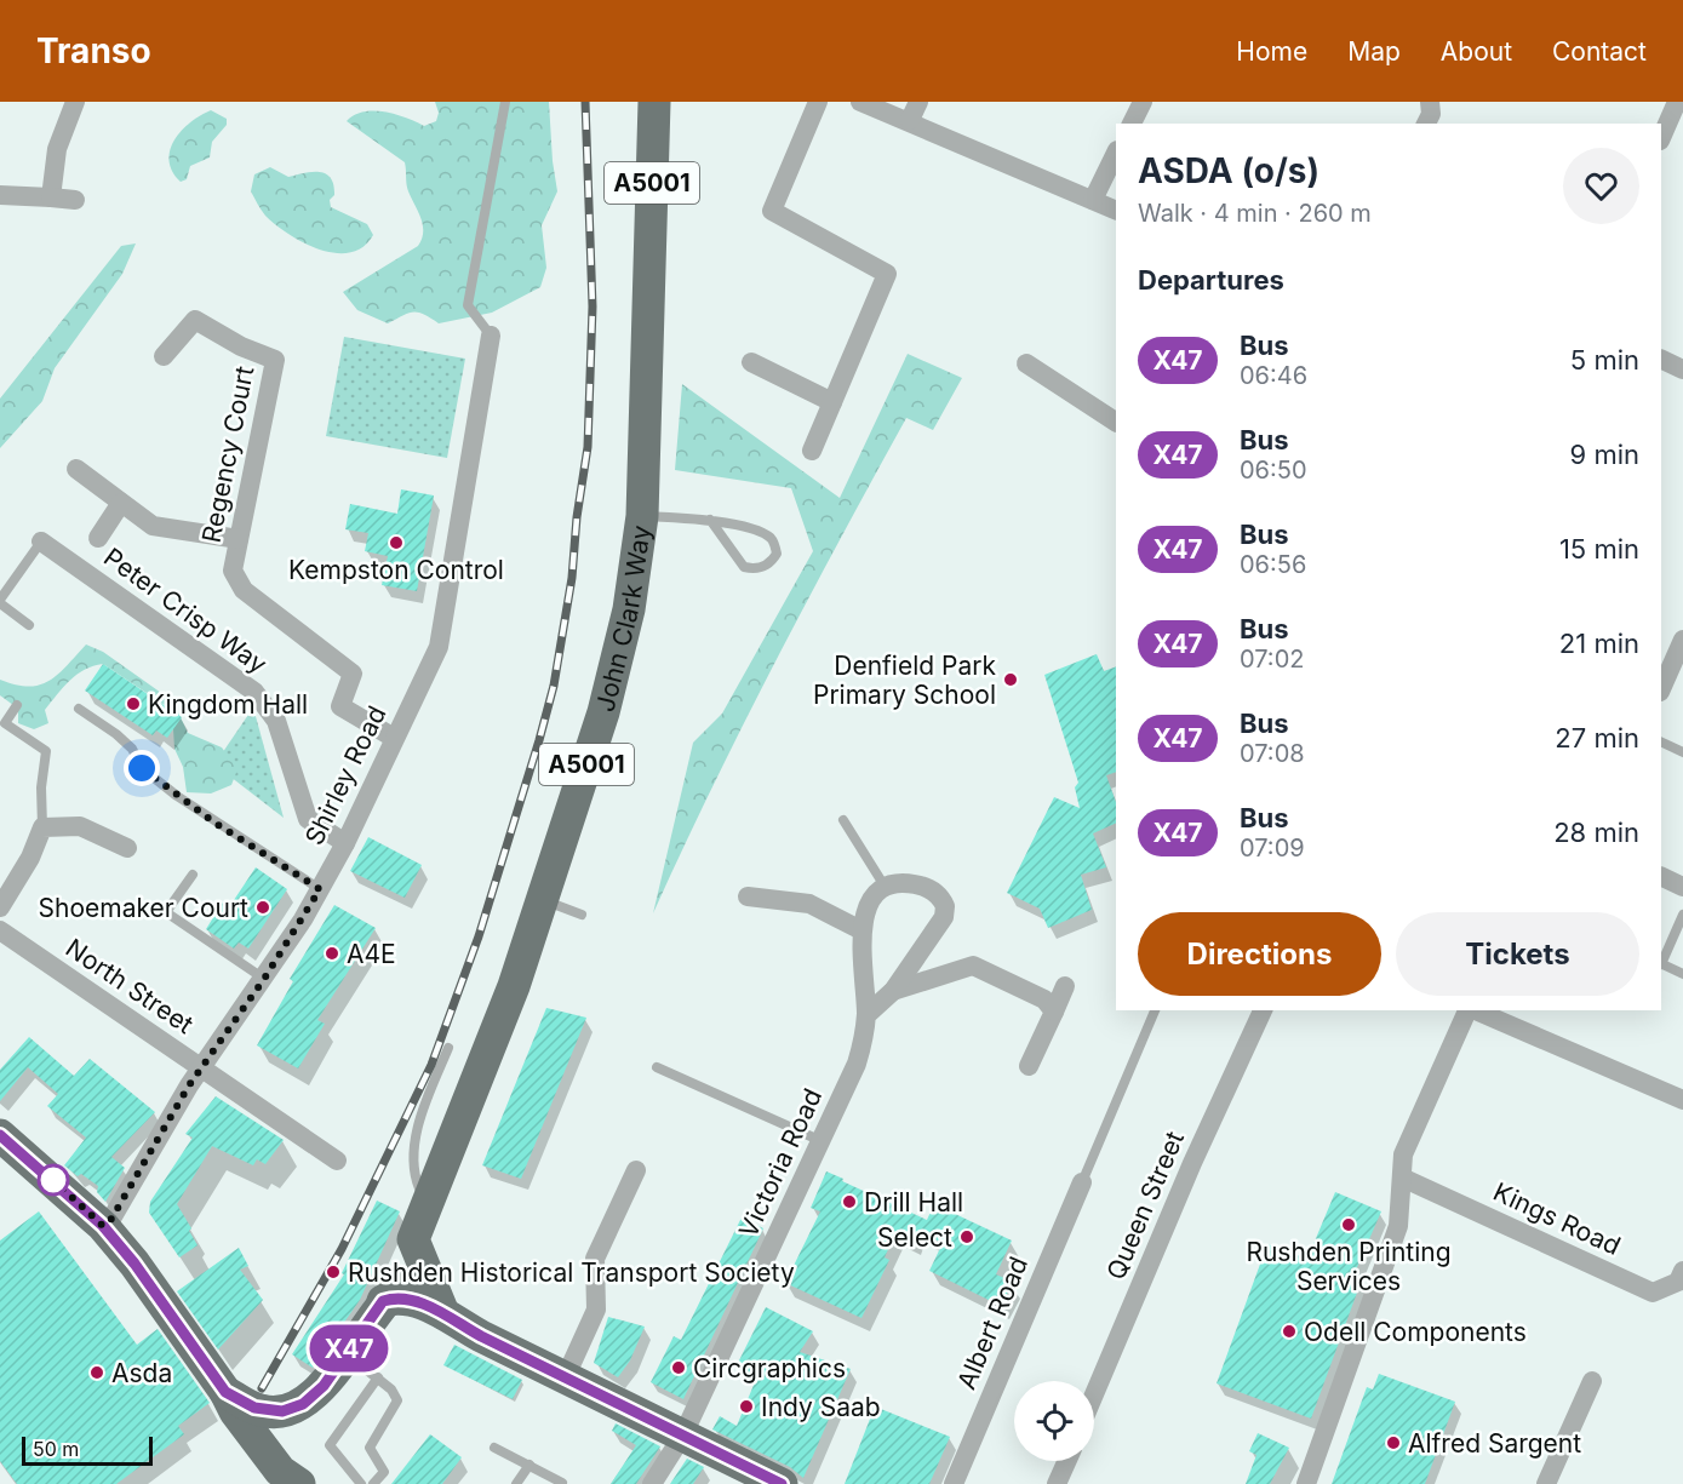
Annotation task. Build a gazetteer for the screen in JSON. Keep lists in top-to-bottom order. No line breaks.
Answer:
{"streets":{"main road":["A5001","John Clark Way"],"street":["Regency Court","Peter Crisp Way","Shirley Road","North Street","Victoria Road","Queen Street","Kings Road","Albert Road"]},"crossings":[["A5001","John Clark Way"],["Regency Court","Shirley Road"],["Peter Crisp Way","Shirley Road"],["Shirley Road","North Street"]],"places":["Kempston Control","Denfield Park Primary School","Kingdom Hall","Shoemaker Court","A4E","Drill Hall","Rushden Printing Services","Select","Rushden Historical Transport Society","Odell Components","Circgraphics","Asda","Indy Saab","Alfred Sargent"],"lines":["bus line X47"],"scale_bar":"50 m","page":{"header":"Transo","nav":["Home","Map","About","Contact"],"on_map":"X47","heading":[["ASDA (o/s)","Walk · 4 min · 260 m"],"Departures"],"list":[{"mark":"X47","name":"Bus","note":"06:46","value":"5 min"},{"mark":"X47","name":"Bus","note":"06:50","value":"9 min"},{"mark":"X47","name":"Bus","note":"06:56","value":"15 min"},{"mark":"X47","name":"Bus","note":"07:02","value":"21 min"},{"mark":"X47","name":"Bus","note":"07:08","value":"27 min"},{"mark":"X47","name":"Bus","note":"07:09","value":"28 min"}],"buttons":["Directions","Tickets"],"scale":"50 m"}}
